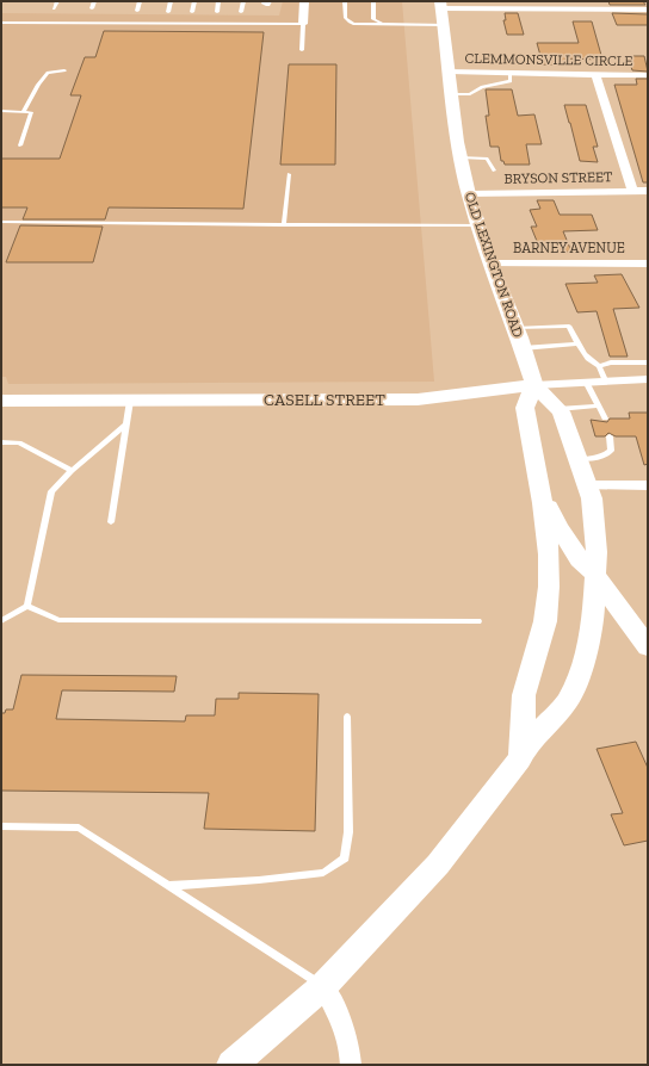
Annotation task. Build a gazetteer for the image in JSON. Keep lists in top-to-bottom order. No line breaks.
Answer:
{"streets":{"main road":["OLD LEXINGTON ROAD","CASELL STREET"],"street":["CLEMMONSVILLE CIRCLE","BRYSON STREET","BARNEY AVENUE"]},"crossings":[["CLEMMONSVILLE CIRCLE","OLD LEXINGTON ROAD"],["BRYSON STREET","OLD LEXINGTON ROAD"],["BARNEY AVENUE","OLD LEXINGTON ROAD"],["OLD LEXINGTON ROAD","CASELL STREET"]]}
